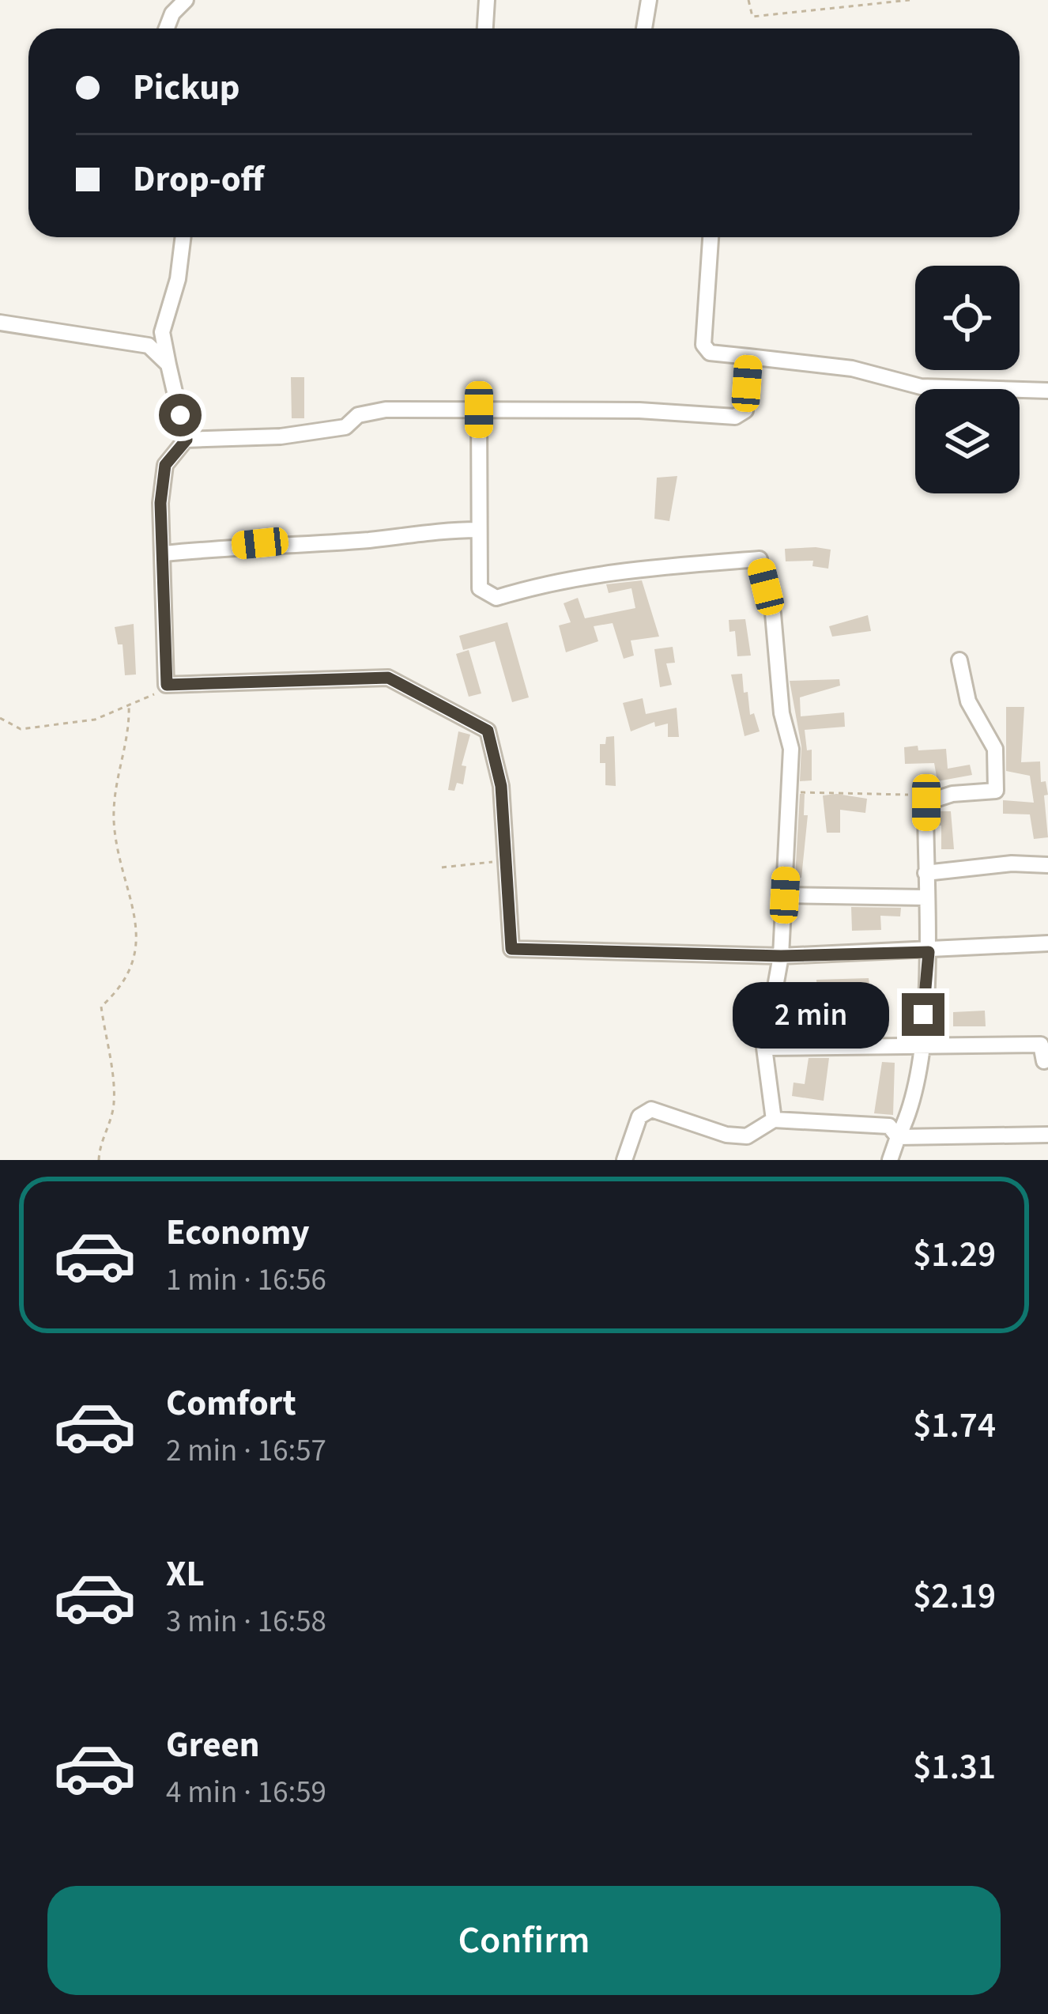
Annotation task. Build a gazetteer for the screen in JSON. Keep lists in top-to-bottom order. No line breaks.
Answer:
{"page":{"banner":["Pickup","Drop-off"],"bubble":"2 min","list":[{"name":"Economy","note":"1 min · 16:56","value":"$1.29"},{"name":"Comfort","note":"2 min · 16:57","value":"$1.74"},{"name":"XL","note":"3 min · 16:58","value":"$2.19"},{"name":"Green","note":"4 min · 16:59","value":"$1.31"}],"buttons":"Confirm"}}
